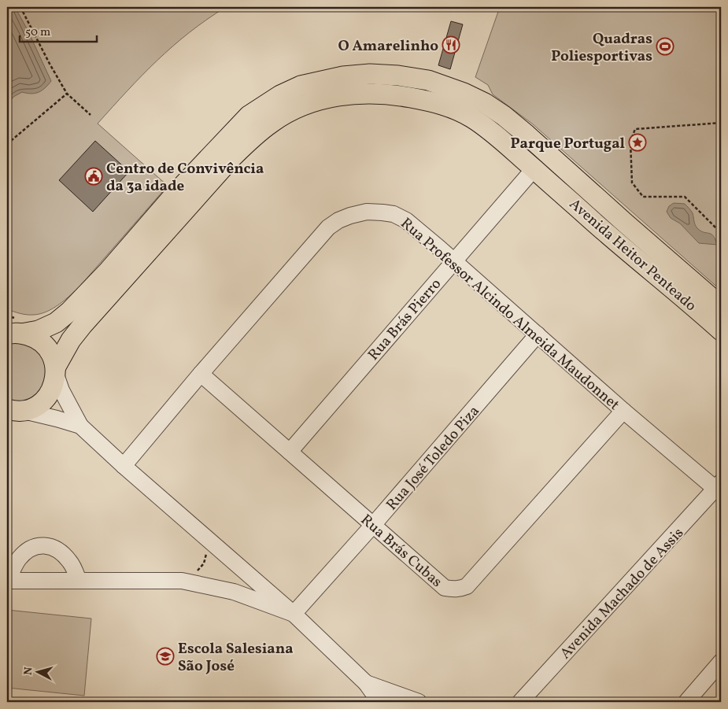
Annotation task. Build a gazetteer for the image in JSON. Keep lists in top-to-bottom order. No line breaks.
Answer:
{"streets":{"main road":["Avenida Heitor Penteado"],"street":["Rua Professor Alcindo Almeida Maudonnet","Rua Brás Pierro","Rua José Toledo Piza","Rua Brás Cubas","Avenida Machado de Assis"]},"crossings":[["Avenida Heitor Penteado","Rua Brás Pierro"],["Rua Professor Alcindo Almeida Maudonnet","Rua Brás Pierro"],["Rua Professor Alcindo Almeida Maudonnet","Rua José Toledo Piza"],["Rua Professor Alcindo Almeida Maudonnet","Rua Brás Cubas"],["Rua Professor Alcindo Almeida Maudonnet","Avenida Machado de Assis"],["Rua Brás Pierro","Rua Brás Cubas"],["Rua José Toledo Piza","Rua Brás Cubas"]],"places":{"restaurant":["O Amarelinho"],"sports":["Quadras Poliesportivas"],"place":["Parque Portugal"],"public building":["Centro de Convivência da 3a idade"],"school or university":["Escola Salesiana São José"]},"scale_bar":"50 m","north":"left"}
